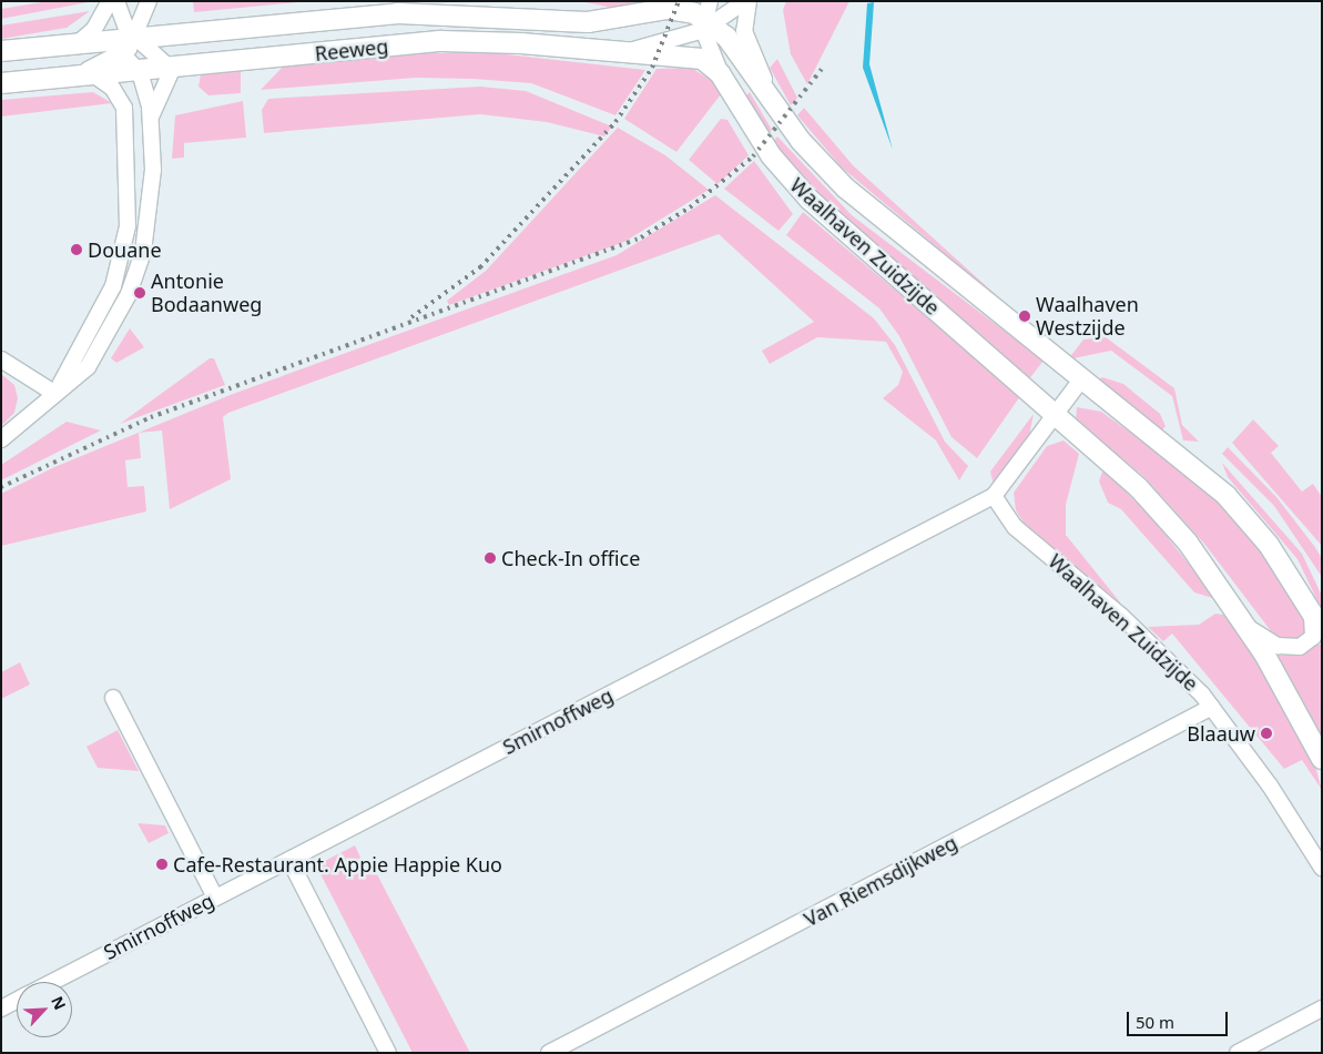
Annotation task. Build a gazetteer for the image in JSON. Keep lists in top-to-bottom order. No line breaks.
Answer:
{"streets":{"main road":["Reeweg","Waalhaven Zuidzijde"],"street":["Smirnoffweg","Van Riemsdijkweg"]},"crossings":[["Reeweg","Waalhaven Zuidzijde"],["Waalhaven Zuidzijde","Smirnoffweg"],["Waalhaven Zuidzijde","Van Riemsdijkweg"]],"places":["Douane","Antonie Bodaanweg","Waalhaven Westzijde","Check-In office","Blaauw","Cafe-Restaurant. Appie Happie Kuo"],"scale_bar":"50 m","north":"top right"}
